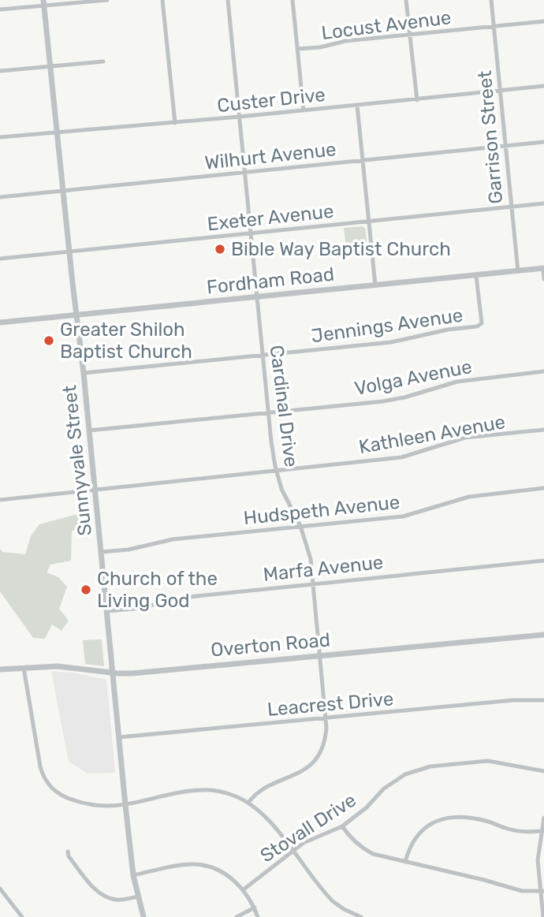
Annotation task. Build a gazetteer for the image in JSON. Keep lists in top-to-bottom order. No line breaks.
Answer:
{"streets":{"street":["Locust Avenue","Custer Drive","Garrison Street","Wilhurt Avenue","Exeter Avenue","Fordham Road","Jennings Avenue","Volga Avenue","Cardinal Drive","Kathleen Avenue","Sunnyvale Street","Hudspeth Avenue","Marfa Avenue","Overton Road","Leacrest Drive","Stovall Drive"]},"crossings":[["Locust Avenue","Garrison Street"],["Custer Drive","Garrison Street"],["Custer Drive","Cardinal Drive"],["Custer Drive","Sunnyvale Street"],["Garrison Street","Wilhurt Avenue"],["Garrison Street","Exeter Avenue"],["Garrison Street","Fordham Road"],["Wilhurt Avenue","Cardinal Drive"],["Wilhurt Avenue","Sunnyvale Street"],["Exeter Avenue","Cardinal Drive"],["Exeter Avenue","Sunnyvale Street"],["Fordham Road","Jennings Avenue"],["Fordham Road","Cardinal Drive"],["Fordham Road","Sunnyvale Street"],["Jennings Avenue","Cardinal Drive"],["Jennings Avenue","Sunnyvale Street"],["Volga Avenue","Cardinal Drive"],["Volga Avenue","Sunnyvale Street"],["Cardinal Drive","Kathleen Avenue"],["Cardinal Drive","Hudspeth Avenue"],["Cardinal Drive","Marfa Avenue"],["Cardinal Drive","Overton Road"],["Cardinal Drive","Leacrest Drive"],["Kathleen Avenue","Sunnyvale Street"],["Sunnyvale Street","Hudspeth Avenue"],["Sunnyvale Street","Marfa Avenue"],["Sunnyvale Street","Overton Road"],["Sunnyvale Street","Leacrest Drive"]],"places":["Bible Way Baptist Church","Greater Shiloh Baptist Church","Church of the Living God"]}
